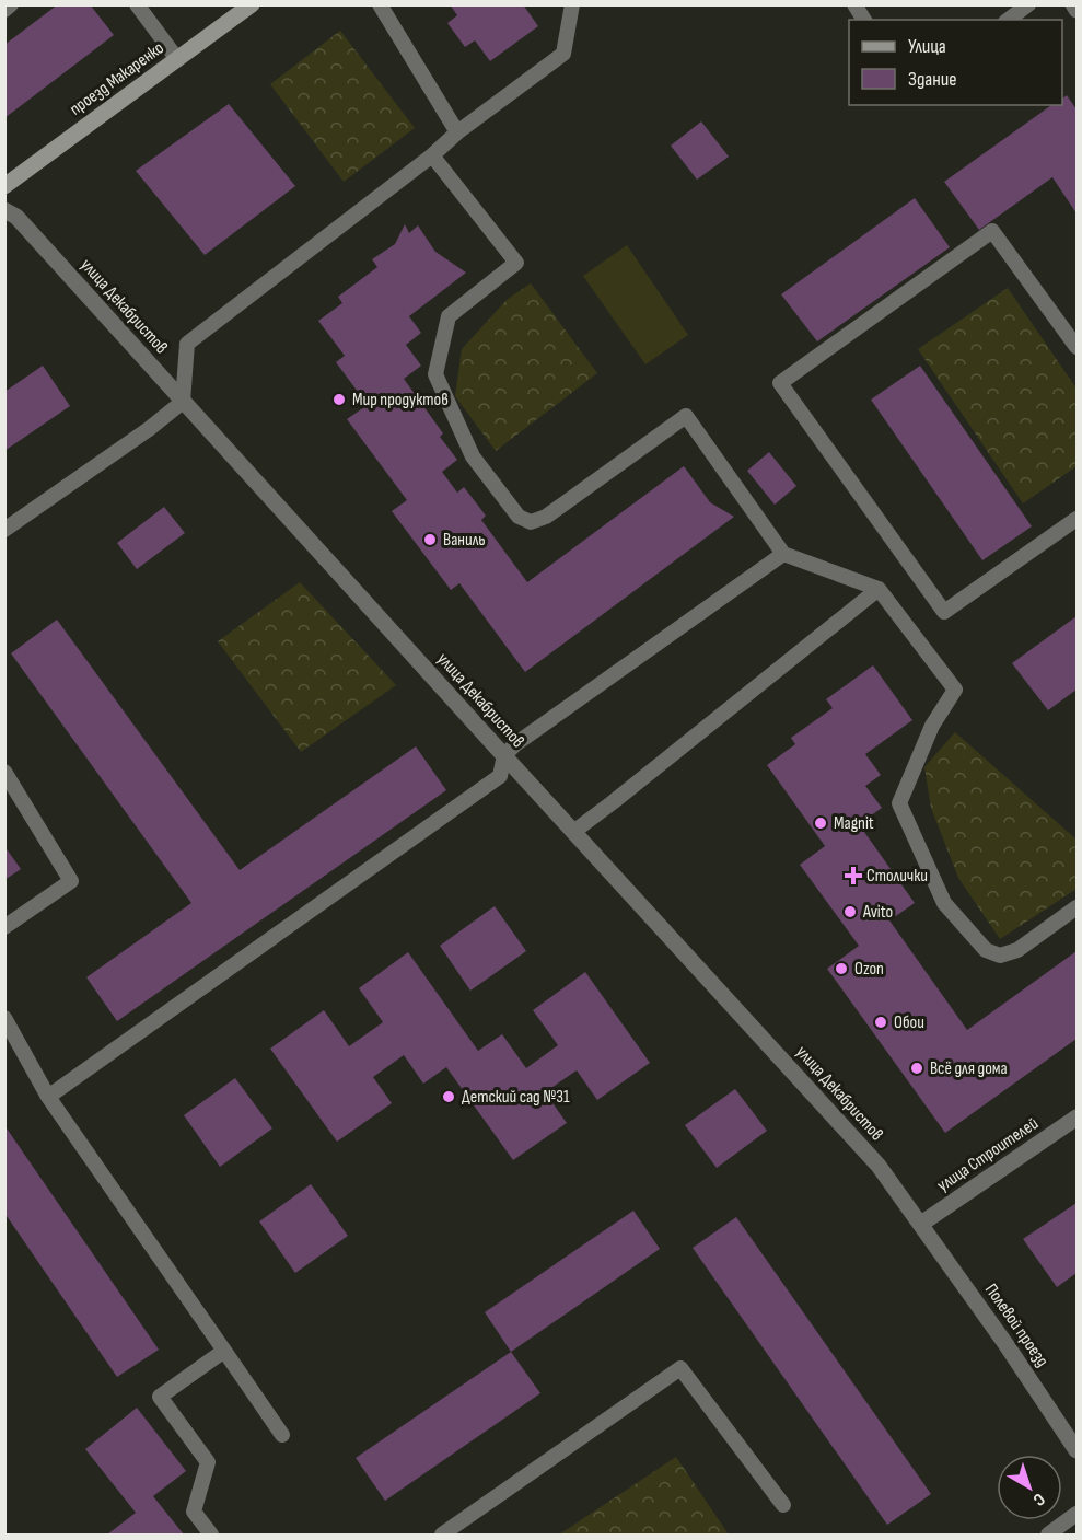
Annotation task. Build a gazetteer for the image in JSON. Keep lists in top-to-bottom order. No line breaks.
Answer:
{"streets":{"street":["проезд Макаренко","улица Декабристов","улица Строителей","Полевой проезд"]},"crossings":[["улица Декабристов","улица Строителей"],["улица Декабристов","Полевой проезд"],["улица Строителей","Полевой проезд"]],"places":{"other":["Мир продуктов","Ваниль","Magnit","Avito","Ozon","Обои","Всё для дома","Детский сад №31"],"health":["Столички"]},"legend":["Улица","Здание"],"north":"bottom right"}
